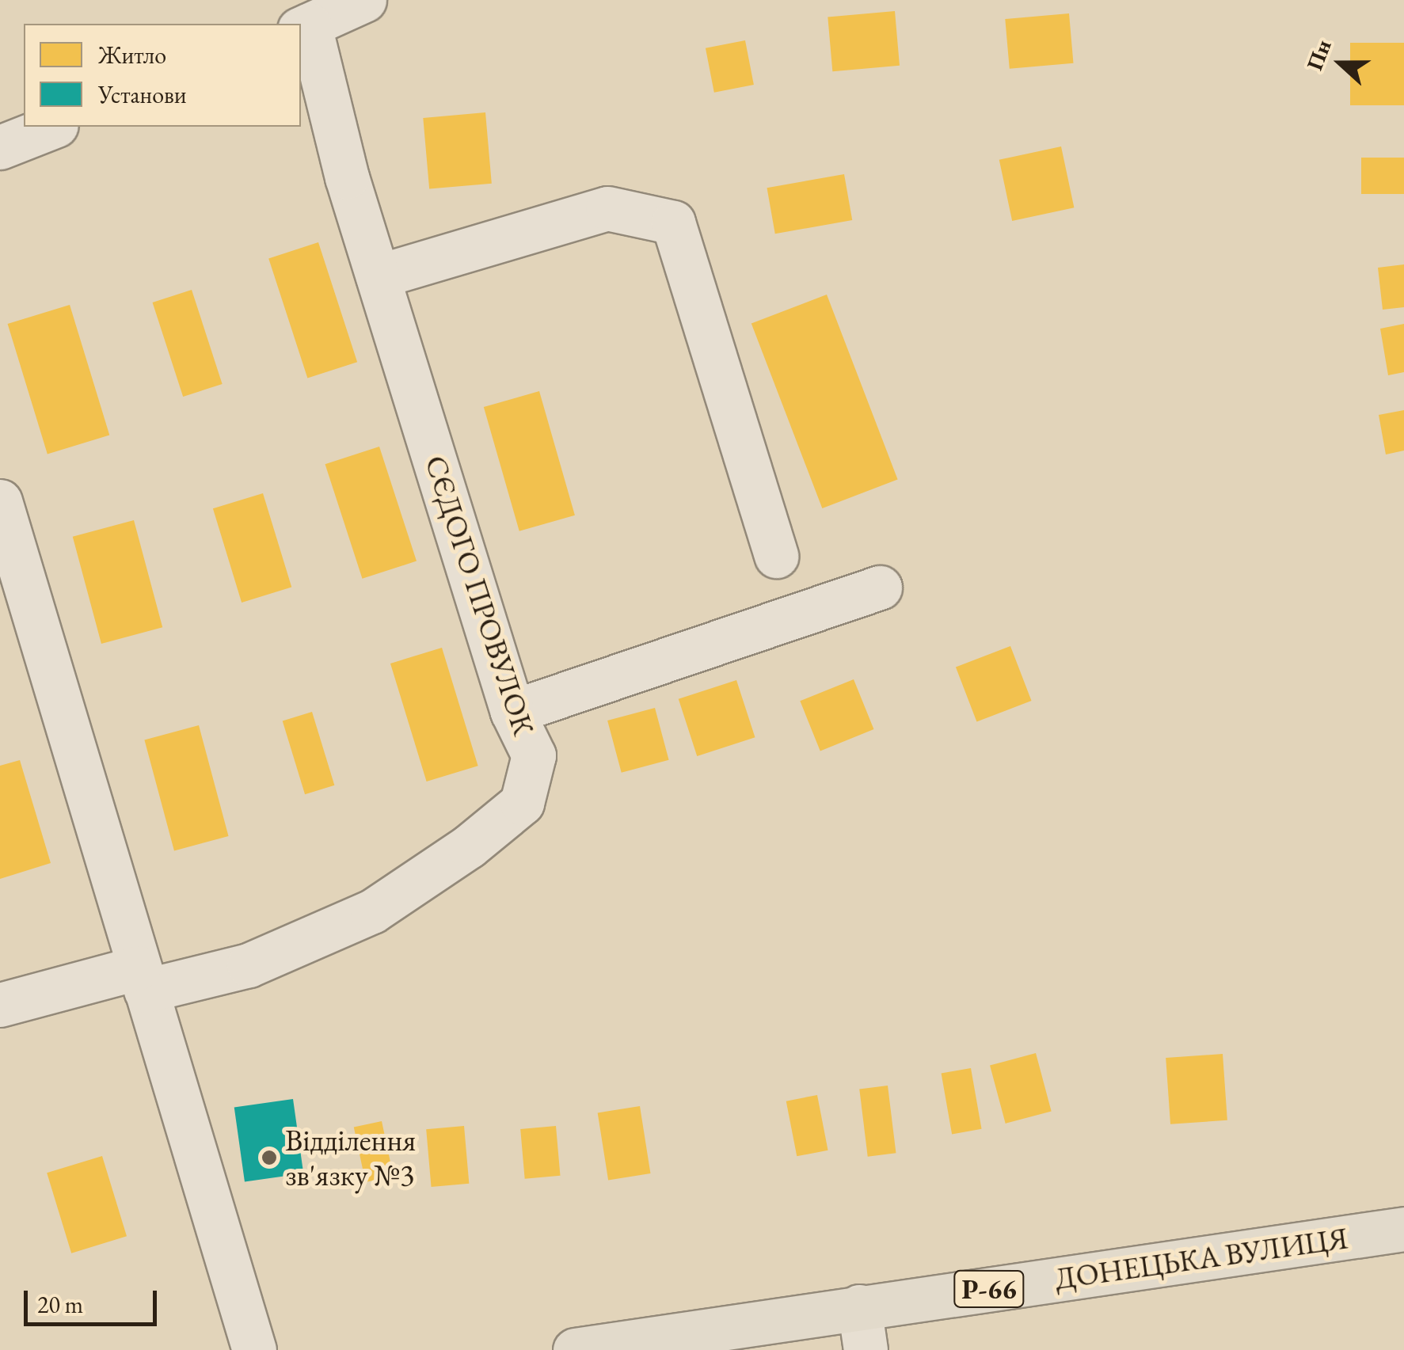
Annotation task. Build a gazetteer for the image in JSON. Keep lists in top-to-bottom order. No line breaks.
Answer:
{"streets":{"main road":["ДОНЕЦЬКА ВУЛИЦЯ","Р-66"],"street":["СЄДОГО ПРОВУЛОК"]},"places":["Відділення зв'язку №3"],"legend":["Житло","Установи"],"scale_bar":"20 m","north":"left"}
